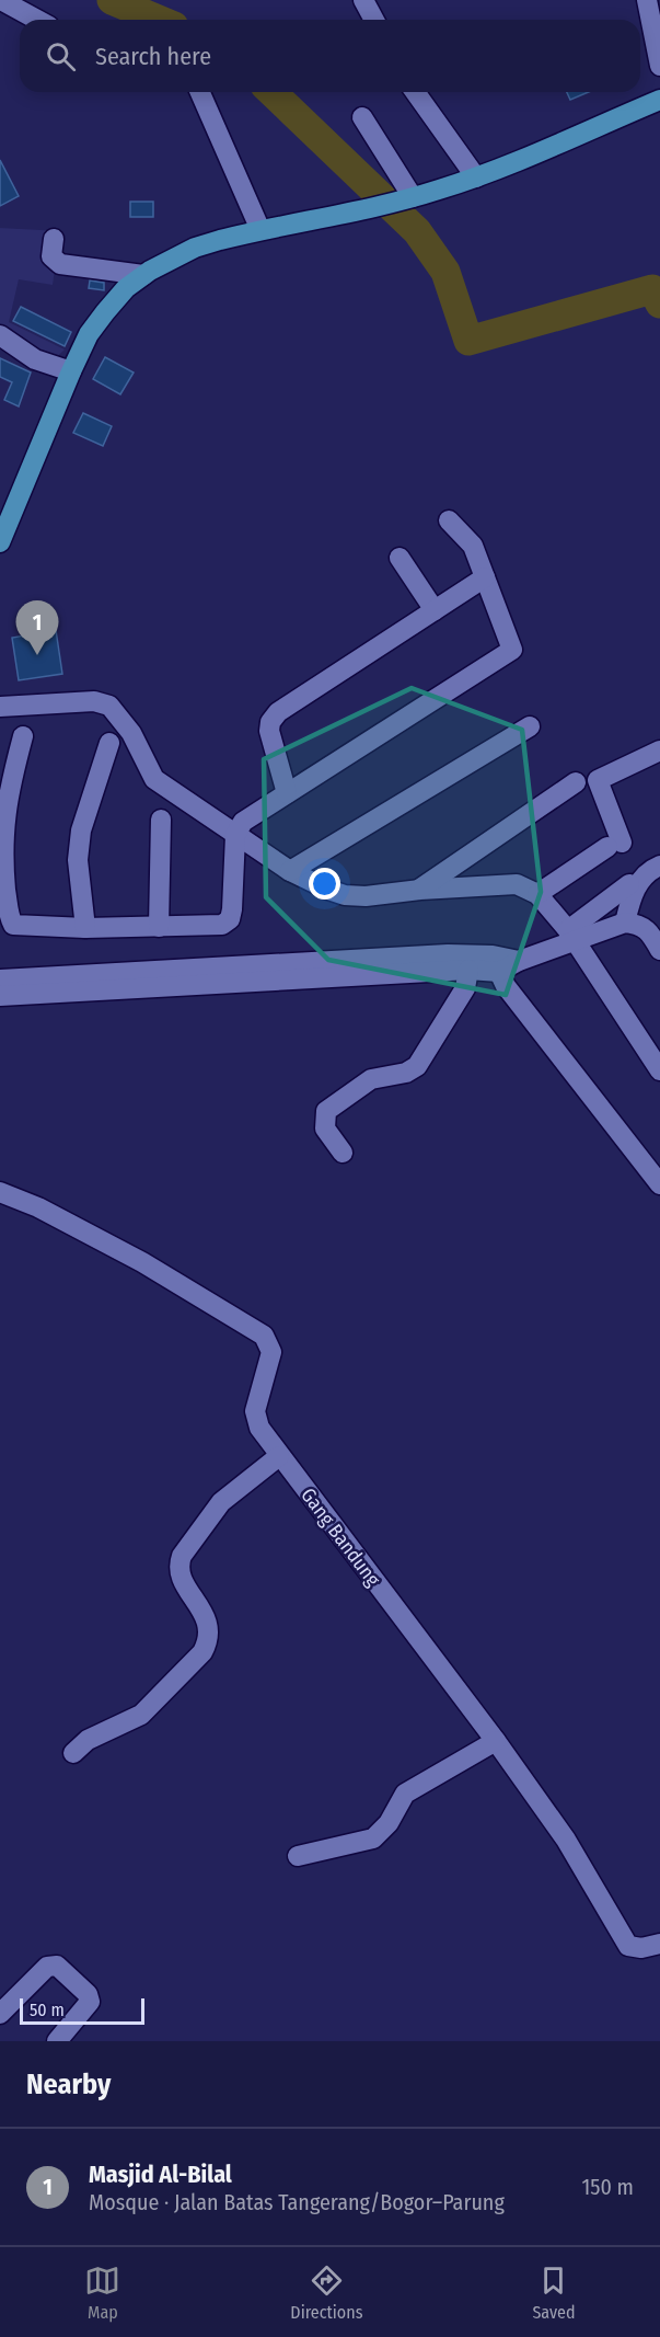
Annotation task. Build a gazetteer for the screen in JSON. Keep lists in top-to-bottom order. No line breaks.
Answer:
{"streets":{"street":["Gang Bandung"]},"scale_bar":"50 m","page":{"search":"Search here","pins":"1","scale":"50 m","heading":"Nearby","list":[{"mark":"1","name":"Masjid Al-Bilal","note":"Mosque · Jalan Batas Tangerang/Bogor–Parung","value":"150 m"}],"nav":["Map","Directions","Saved"]}}
